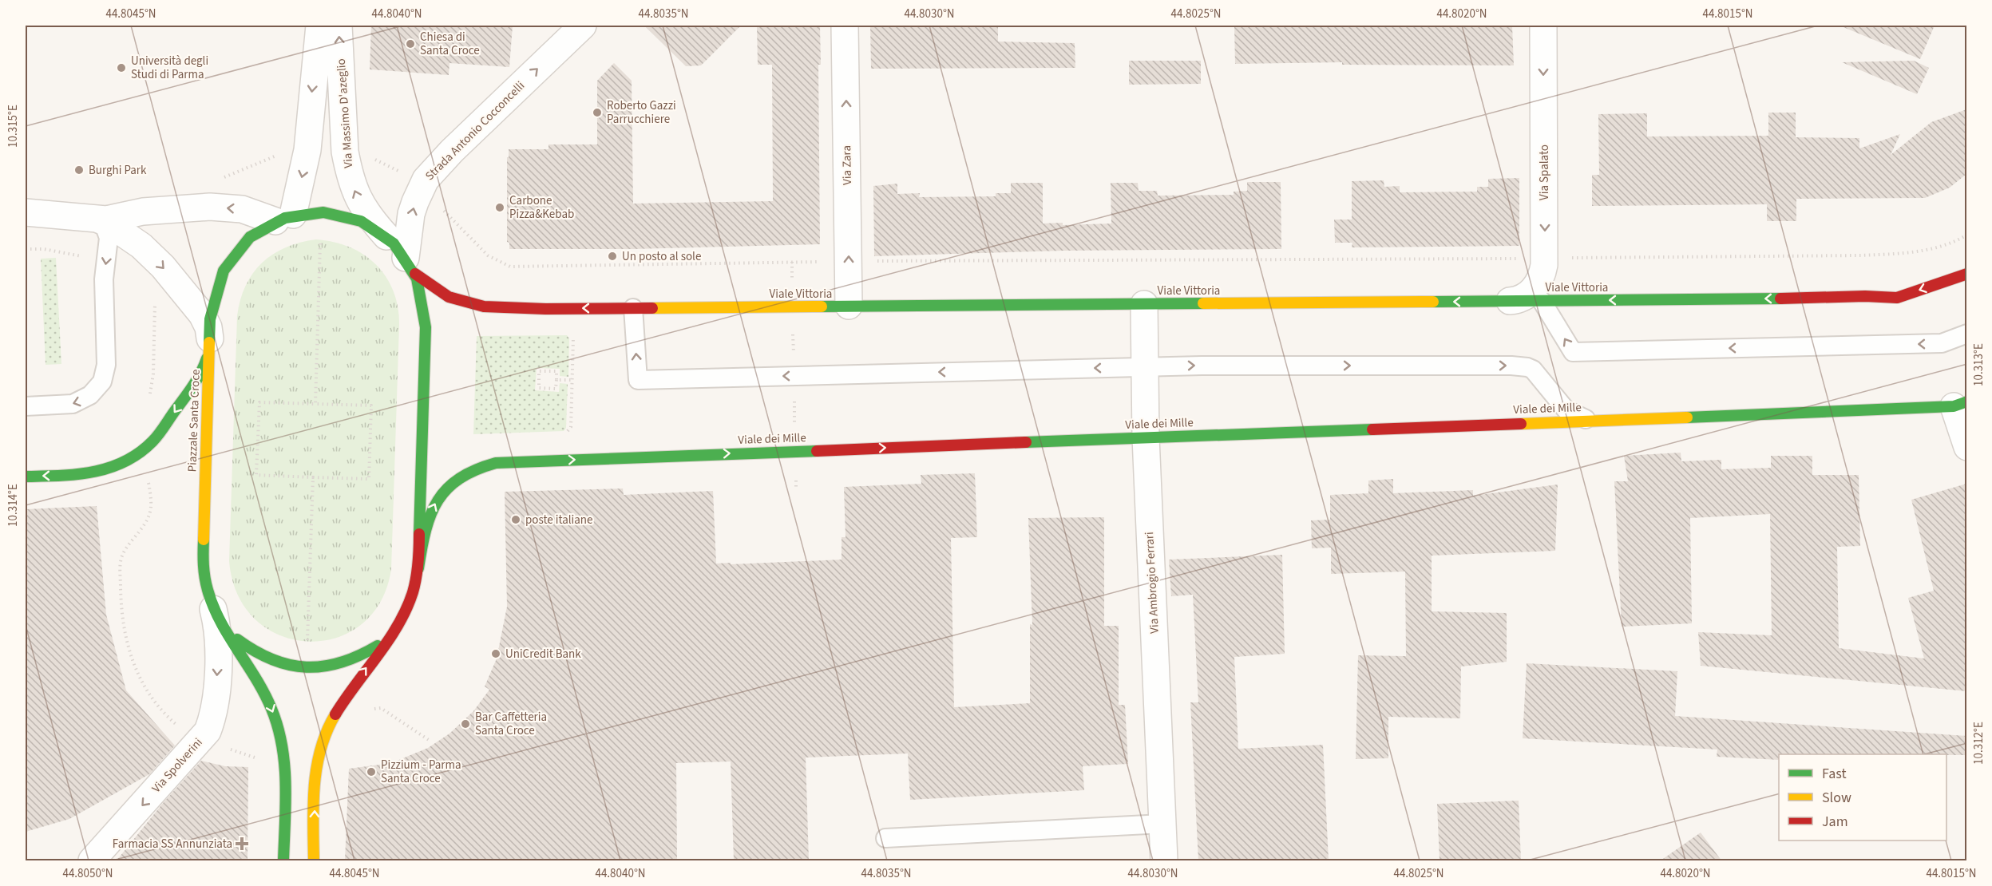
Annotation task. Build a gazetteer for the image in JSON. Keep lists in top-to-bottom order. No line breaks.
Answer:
{"streets":{"main road":["Viale Vittoria","Viale dei Mille","Piazzale Santa Croce"],"street":["Via Massimo D'azeglio","Strada Antonio Cocconcelli","Via Zara","Via Spalato","Via Ambrogio Ferrari","Via Spolverini"]},"crossings":[["Via Massimo D'azeglio","Strada Antonio Cocconcelli"],["Via Massimo D'azeglio","Viale Vittoria"],["Strada Antonio Cocconcelli","Viale Vittoria"],["Via Zara","Viale Vittoria"],["Via Spalato","Viale Vittoria"],["Viale Vittoria","Piazzale Santa Croce"],["Viale Vittoria","Via Ambrogio Ferrari"],["Viale dei Mille","Via Ambrogio Ferrari"],["Piazzale Santa Croce","Via Spolverini"]],"one_way":["Via Massimo D'azeglio","Strada Antonio Cocconcelli","Via Zara","Via Spalato","Viale Vittoria","Viale dei Mille","Via Spolverini"],"places":{"other":["Chiesa di Santa Croce","Università degli Studi di Parma","Roberto Gazzi Parrucchiere","Burghi Park","Carbone Pizza&Kebab","Un posto al sole","poste italiane","UniCredit Bank","Bar Caffetteria Santa Croce","Pizzium - Parma Santa Croce"],"health":["Farmacia SS Annunziata"]},"legend":["Fast","Slow","Jam"],"coordinates":["44.8045°N","44.8040°N","44.8035°N","44.8030°N","44.8025°N","44.8020°N","44.8015°N","10.315°E","10.313°E","10.314°E","10.312°E","44.8050°N"]}
